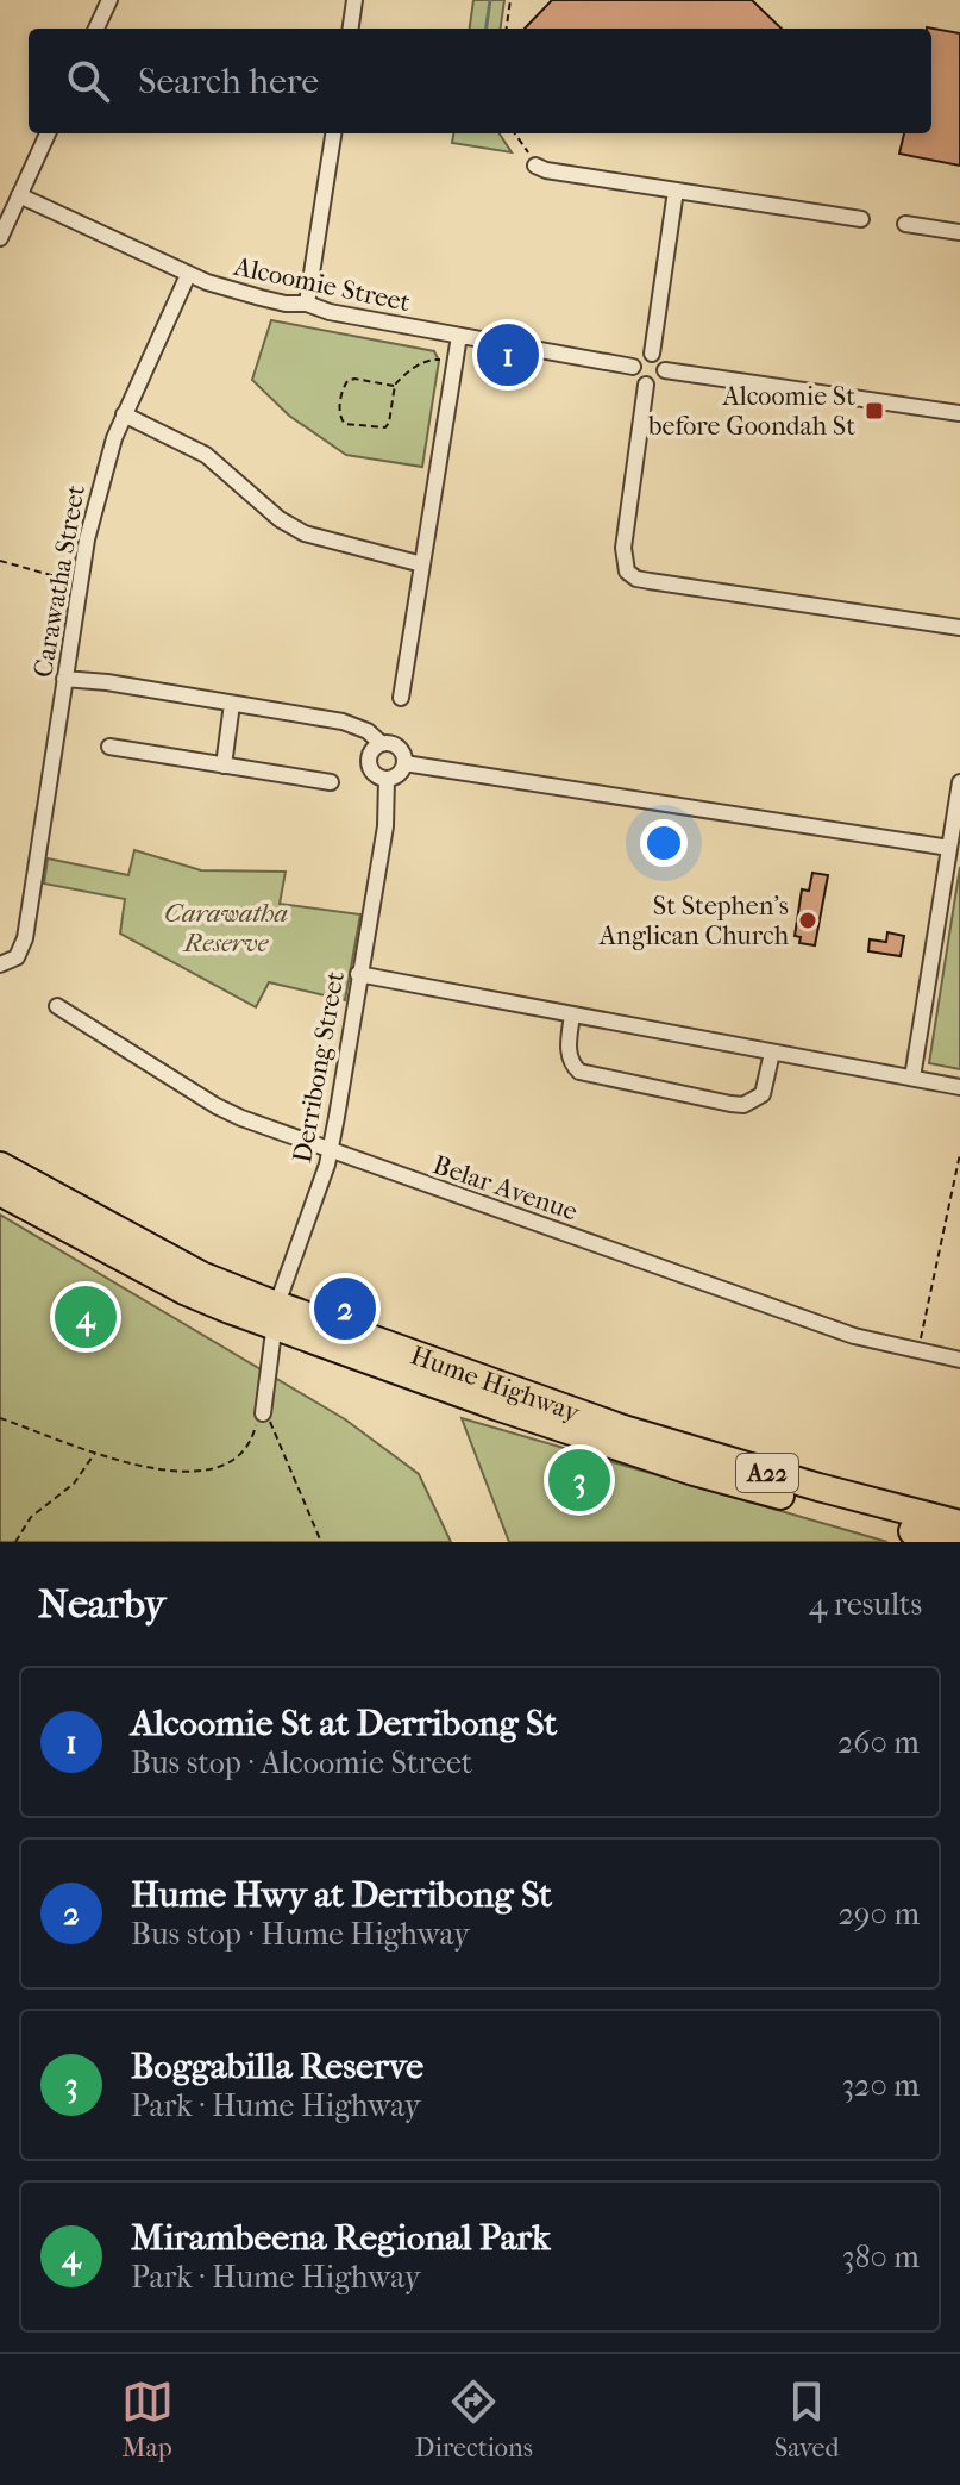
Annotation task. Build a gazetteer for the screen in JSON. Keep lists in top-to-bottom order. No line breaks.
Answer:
{"streets":{"highway":["Hume Highway","A22"],"street":["Alcoomie Street","Carawatha Street","Derribong Street","Belar Avenue"]},"crossings":[["Alcoomie Street","Carawatha Street"],["Derribong Street","Belar Avenue"],["Derribong Street","Hume Highway"]],"parks":["Carawatha Reserve"],"places":{"transit":["Alcoomie St before Goondah St"],"other":["St Stephen's Anglican Church"]},"page":{"search":"Search here","pins":["1","2","4","3"],"heading":["Nearby","4 results"],"list":[{"mark":"1","name":"Alcoomie St at Derribong St","note":"Bus stop · Alcoomie Street","value":"260 m"},{"mark":"2","name":"Hume Hwy at Derribong St","note":"Bus stop · Hume Highway","value":"290 m"},{"mark":"3","name":"Boggabilla Reserve","note":"Park · Hume Highway","value":"320 m"},{"mark":"4","name":"Mirambeena Regional Park","note":"Park · Hume Highway","value":"380 m"}],"nav":["Map","Directions","Saved"]}}
